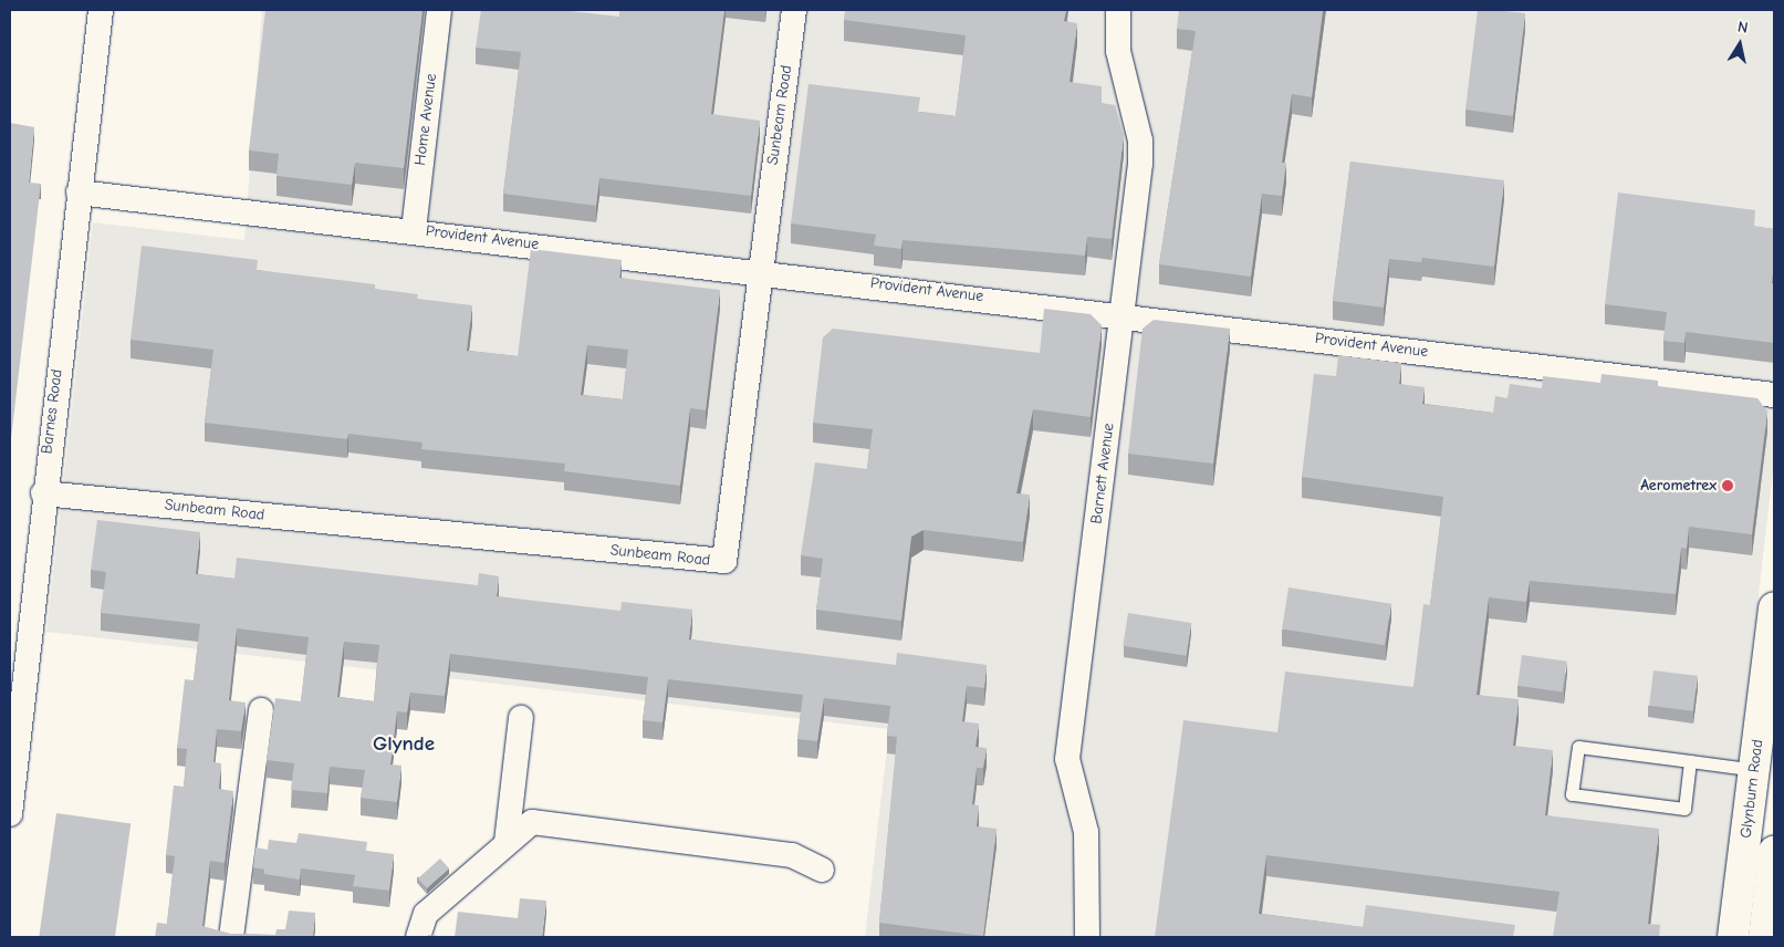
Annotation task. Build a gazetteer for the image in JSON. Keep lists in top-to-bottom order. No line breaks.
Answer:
{"streets":{"main road":["Glynburn Road"],"street":["Sunbeam Road","Home Avenue","Provident Avenue","Barnes Road","Barnett Avenue"]},"crossings":[["Sunbeam Road","Provident Avenue"],["Sunbeam Road","Barnes Road"],["Home Avenue","Provident Avenue"],["Provident Avenue","Barnes Road"],["Provident Avenue","Barnett Avenue"]],"districts":["Glynde"],"places":["Aerometrex"],"north":"top"}
